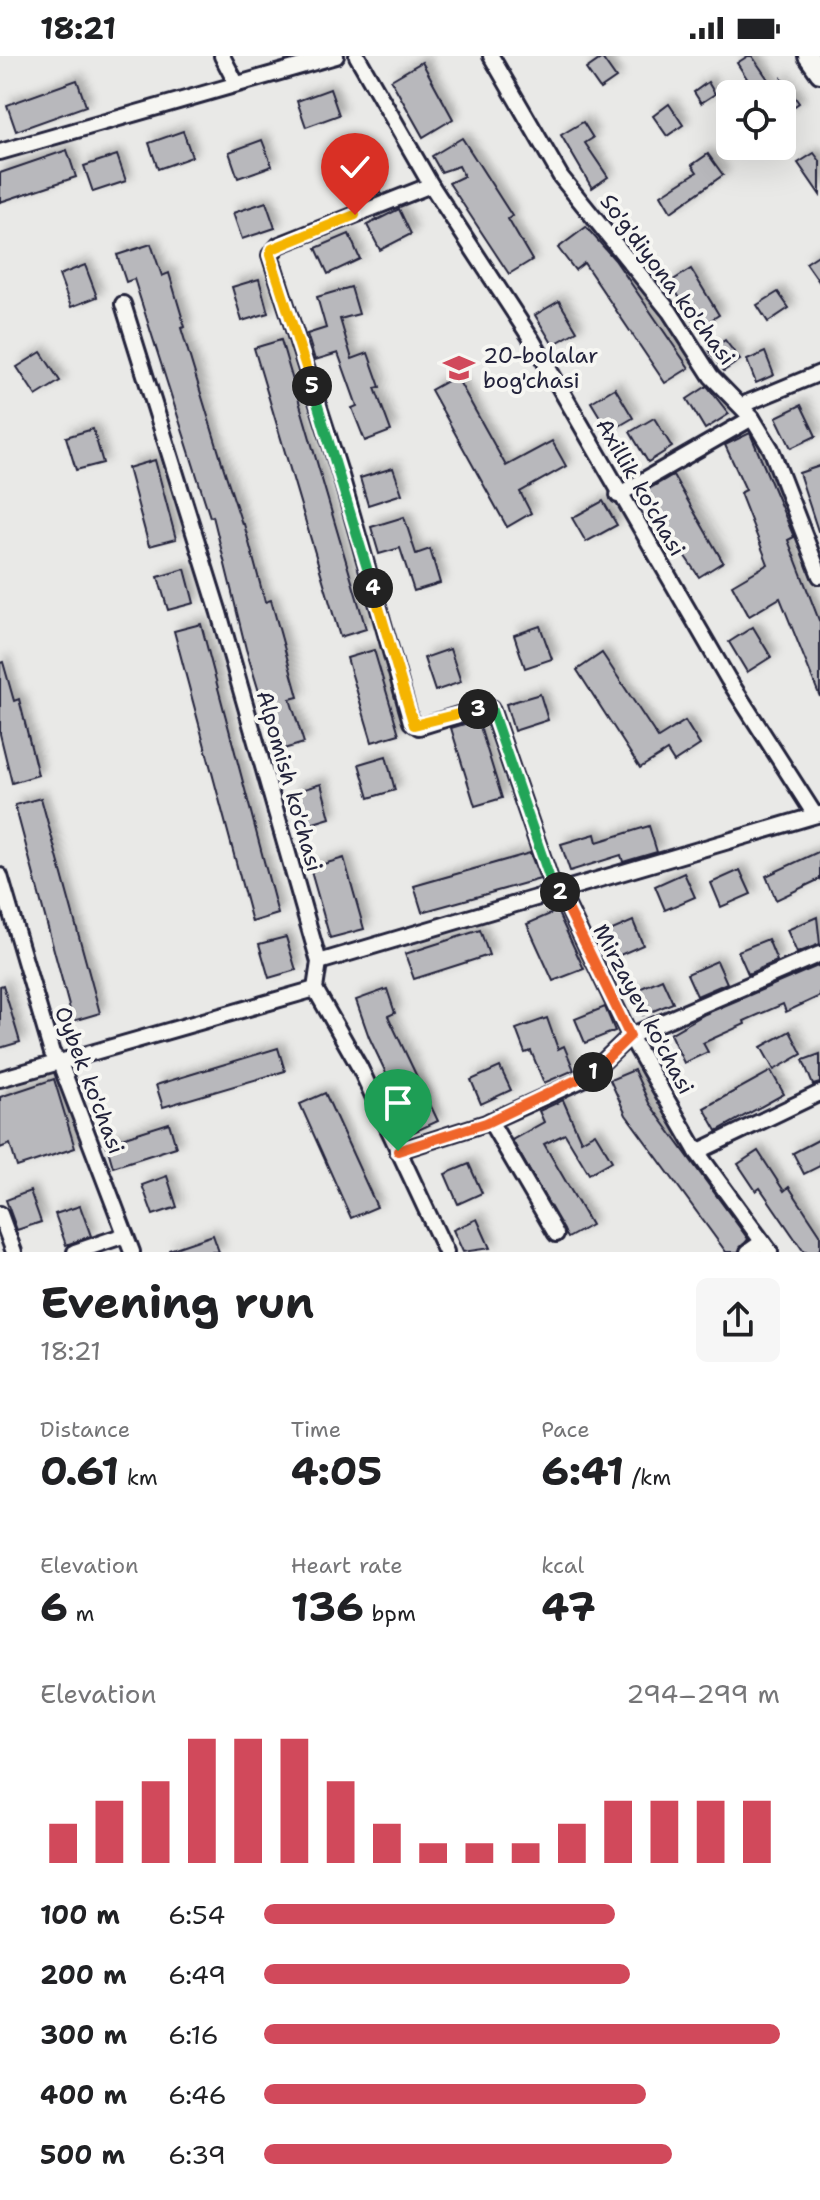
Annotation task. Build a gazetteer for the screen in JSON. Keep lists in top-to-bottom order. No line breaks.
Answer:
{"streets":{"street":["So'g'diyona ko'chasi","Axillik ko'chasi","Alpomish ko'chasi","Mirzayev ko'chasi","Oybek ko'chasi"]},"crossings":[["Axillik ko'chasi","Mirzayev ko'chasi"]],"places":{"school or university":["20-bolalar bog'chasi"]},"page":{"status":"18:21","pins":["5","4","3","2","1"],"heading":["Evening run","18:21"],"stats":[["Distance","0.61 km"],["Time","4:05"],["Pace","6:41 /km"],["Elevation","6 m"],["Heart rate","136 bpm"],["kcal","47"]],"chart":["Elevation","294–299 m"],"list":[{"name":"100 m","note":"6:54"},{"name":"200 m","note":"6:49"},{"name":"300 m","note":"6:16"},{"name":"400 m","note":"6:46"},{"name":"500 m","note":"6:39"}]}}
